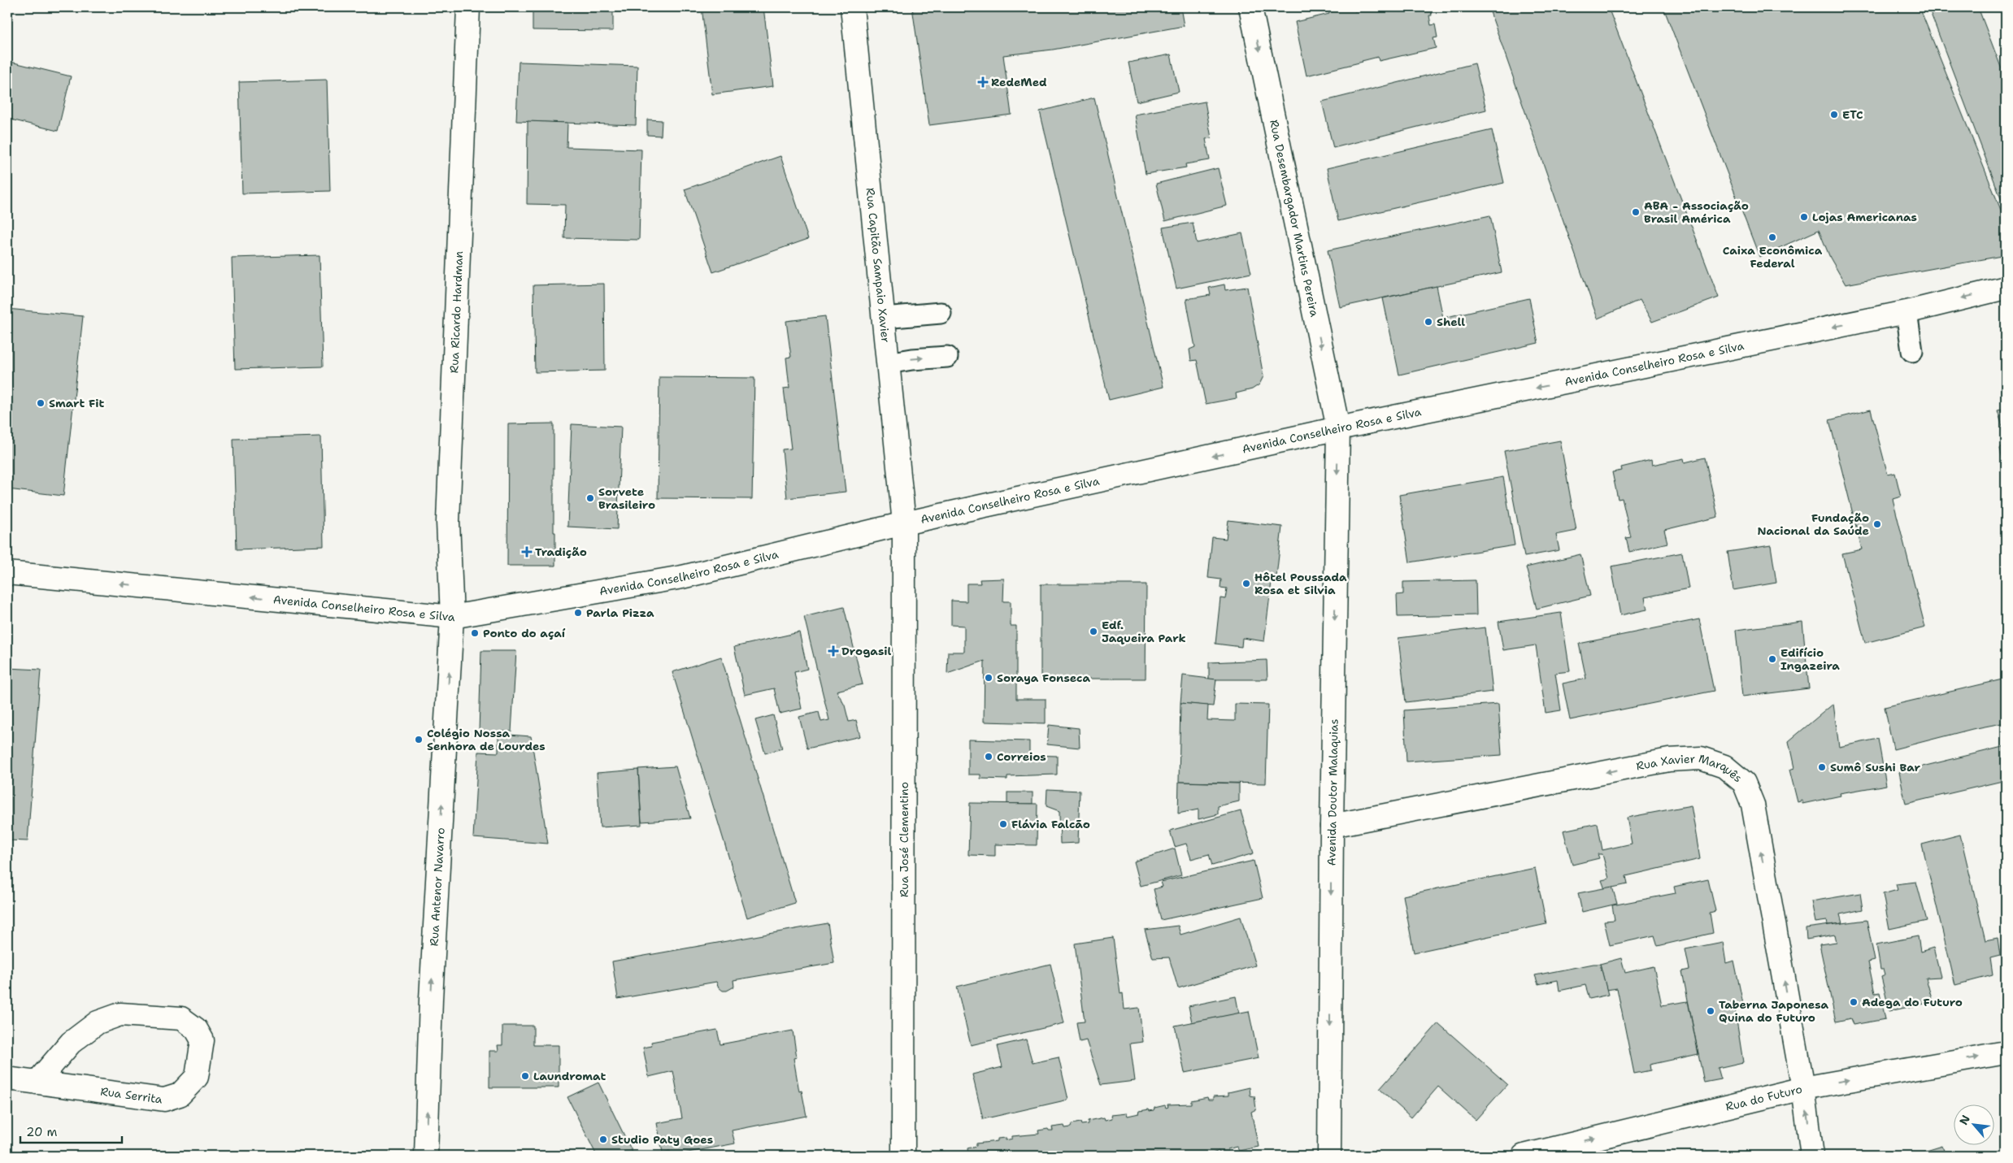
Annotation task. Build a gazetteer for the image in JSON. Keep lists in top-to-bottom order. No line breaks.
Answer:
{"streets":{"street":["Rua Desembargador Martins Pereira","Rua Capitão Sampaio Xavier","Rua Ricardo Hardman","Avenida Conselheiro Rosa e Silva","Rua Xavier Marquês","Avenida Doutor Malaquias","Rua José Clementino","Rua Antenor Navarro","Rua Serrita","Rua do Futuro"]},"crossings":[["Rua Desembargador Martins Pereira","Avenida Conselheiro Rosa e Silva"],["Rua Desembargador Martins Pereira","Avenida Doutor Malaquias"],["Rua Capitão Sampaio Xavier","Avenida Conselheiro Rosa e Silva"],["Rua Capitão Sampaio Xavier","Rua José Clementino"],["Rua Ricardo Hardman","Avenida Conselheiro Rosa e Silva"],["Rua Ricardo Hardman","Rua Antenor Navarro"],["Avenida Conselheiro Rosa e Silva","Avenida Doutor Malaquias"],["Avenida Conselheiro Rosa e Silva","Rua José Clementino"],["Avenida Conselheiro Rosa e Silva","Rua Antenor Navarro"],["Rua Xavier Marquês","Avenida Doutor Malaquias"],["Rua Xavier Marquês","Rua do Futuro"]],"one_way":["Rua Desembargador Martins Pereira","Avenida Conselheiro Rosa e Silva","Avenida Doutor Malaquias","Rua Antenor Navarro","Rua do Futuro"],"places":{"health":["RedeMed","Tradição","Drogasil"],"other":["ETC","ABA - Associação Brasil América","Lojas Americanas","Caixa Econômica Federal","Shell","Smart Fit","Sorvete Brasileiro","Fundação Nacional da Saúde","Hôtel Poussada Rosa et Silvia","Parla Pizza","Edf. Jaqueira Park","Ponto do açaí","Edifício Ingazeira","Soraya Fonseca","Colégio Nossa Senhora de Lourdes","Correios","Sumô Sushi Bar","Flávia Falcão","Adega do Futuro","Taberna Japonesa Quina do Futuro","Laundromat","Studio Paty Goes"]},"scale_bar":"20 m","north":"top left"}
